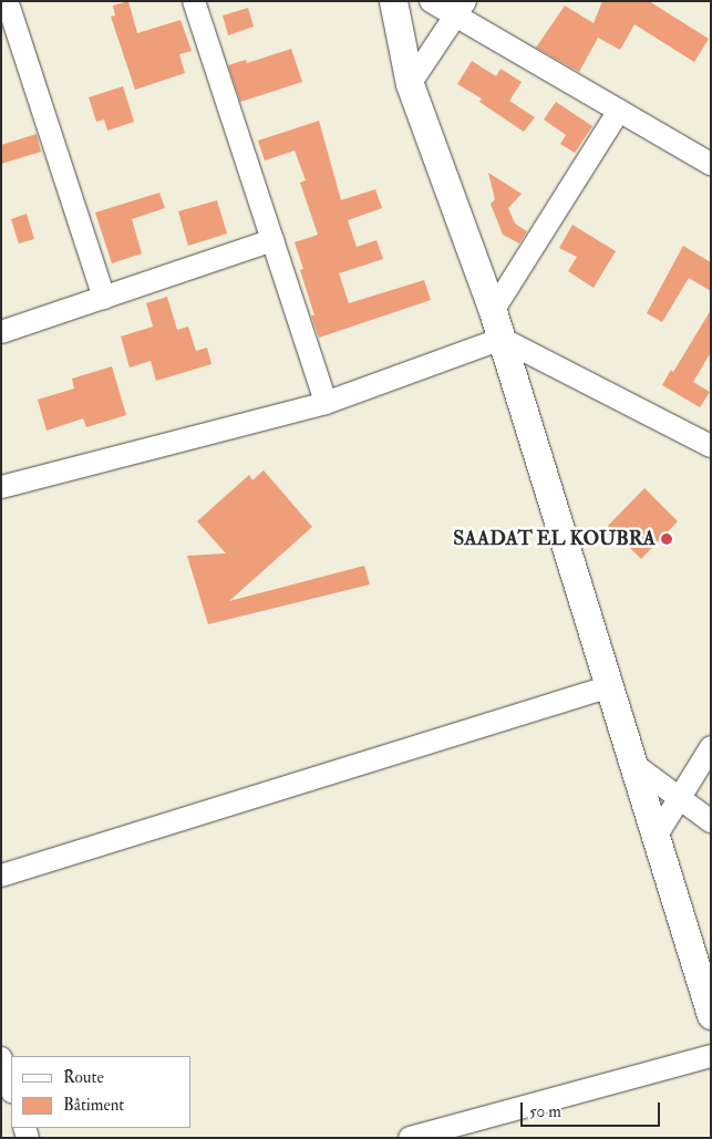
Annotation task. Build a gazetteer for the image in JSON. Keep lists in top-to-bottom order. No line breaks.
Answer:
{"places":["SAADAT EL KOUBRA"],"legend":["Route","Bâtiment"],"scale_bar":"50 m"}
